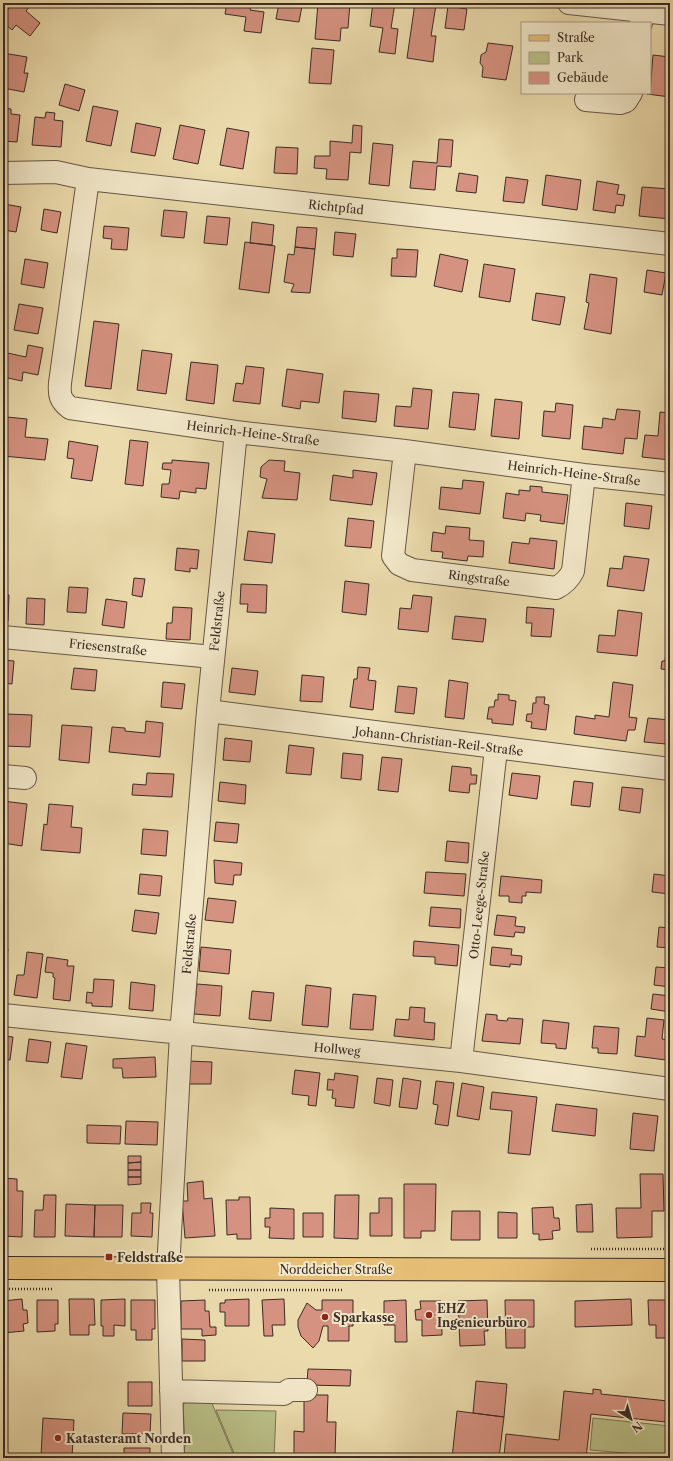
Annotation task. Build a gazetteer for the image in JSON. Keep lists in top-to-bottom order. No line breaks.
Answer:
{"streets":{"main road":["Norddeicher Straße"],"street":["Richtpfad","Heinrich-Heine-Straße","Ringstraße","Feldstraße","Friesenstraße","Johann-Christian-Reil-Straße","Otto-Leege-Straße","Hollweg"]},"crossings":[["Richtpfad","Heinrich-Heine-Straße"],["Heinrich-Heine-Straße","Ringstraße"],["Heinrich-Heine-Straße","Feldstraße"],["Feldstraße","Friesenstraße"],["Feldstraße","Johann-Christian-Reil-Straße"],["Feldstraße","Hollweg"],["Feldstraße","Norddeicher Straße"],["Johann-Christian-Reil-Straße","Otto-Leege-Straße"],["Otto-Leege-Straße","Hollweg"]],"places":{"transit":["Feldstraße"],"other":["EHZ Ingenieurbüro","Sparkasse","Katasteramt Norden"]},"legend":["Straße","Park","Gebäude"],"north":"bottom right"}
